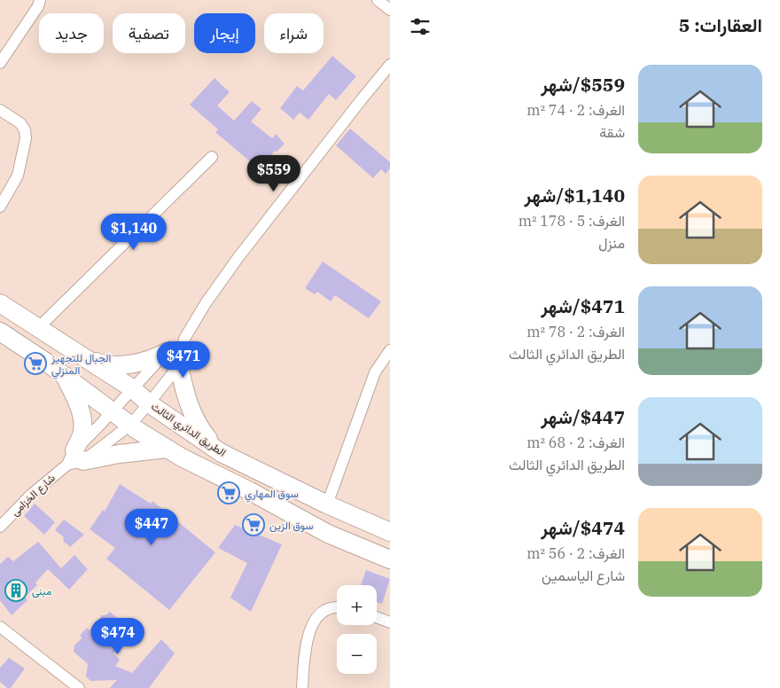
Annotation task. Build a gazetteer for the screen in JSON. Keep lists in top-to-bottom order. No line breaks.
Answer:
{"streets":{"main road":["الطريق الدائري الثالث"],"street":["شارع الخزامى"]},"places":{"supermarket":["الجبال للتجهيز المنزلي","سوق المهاري","سوق الزين"],"building":["مبنى"]},"page":{"heading":"العقارات: 5","chip":["شراء","إيجار","تصفية","جديد"],"list":[{"name":"$559/شهر","note":"الغرف: 2 · 74 m² · شقة"},{"name":"$1,140/شهر","note":"الغرف: 5 · 178 m² · منزل"},{"name":"$471/شهر","note":"الغرف: 2 · 78 m² · الطريق الدائري الثالث"},{"name":"$447/شهر","note":"الغرف: 2 · 68 m² · الطريق الدائري الثالث"},{"name":"$474/شهر","note":"الغرف: 2 · 56 m² · شارع الياسمين"}],"price":["$559","$1,140","$471","$447","$474"],"map_buttons":["+","−"]}}
